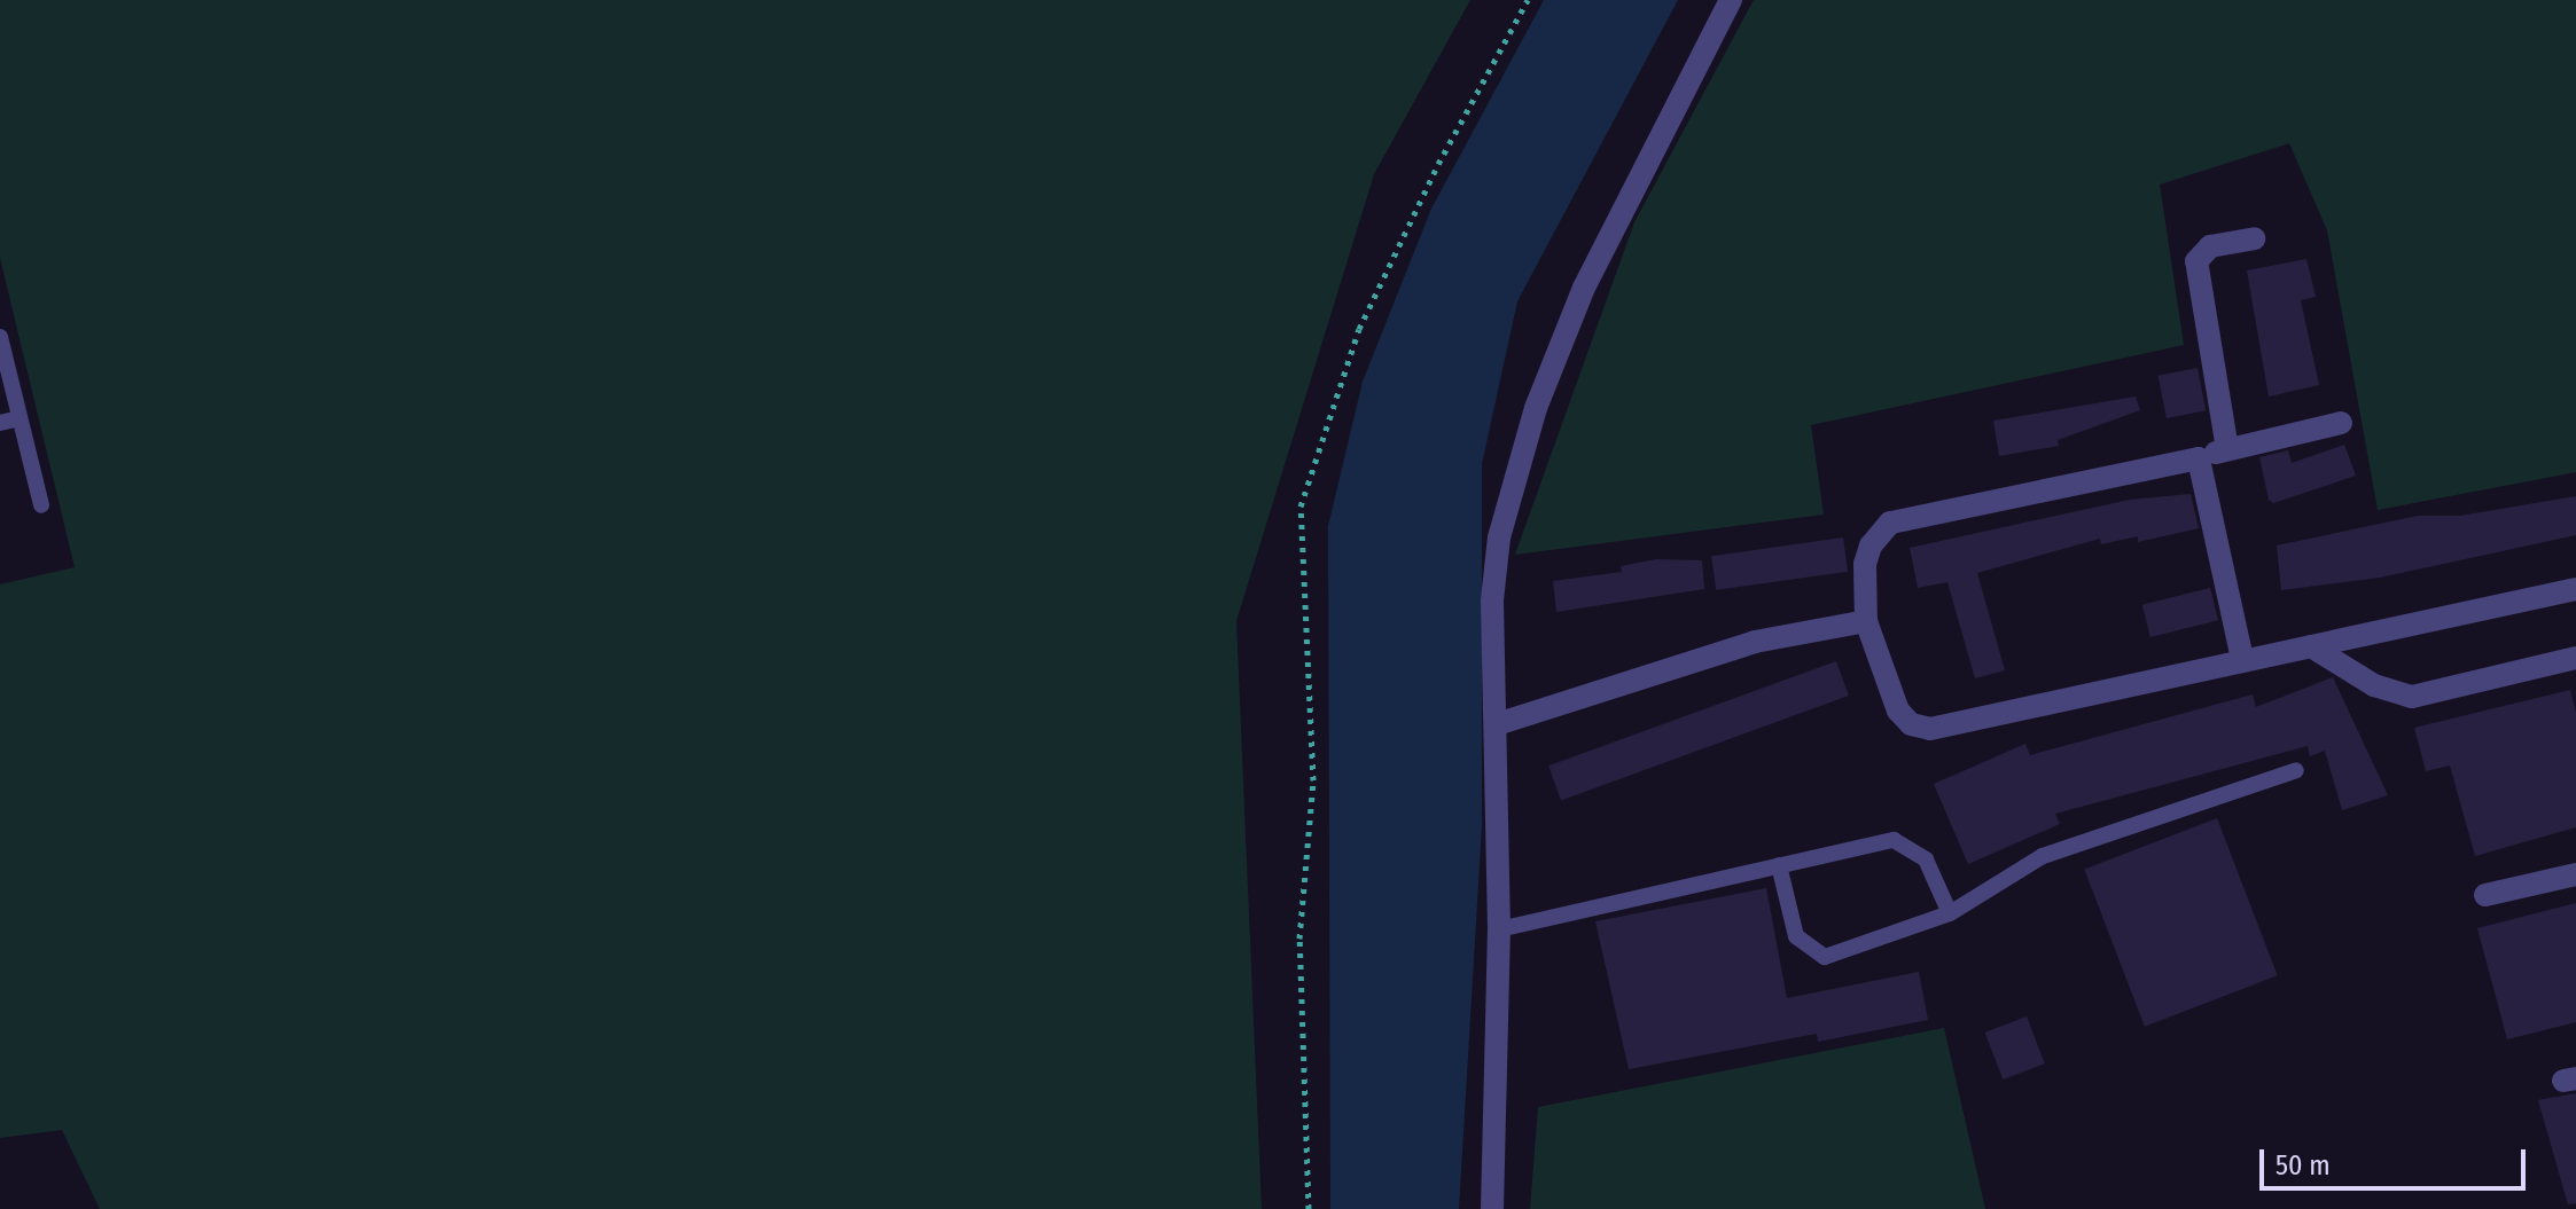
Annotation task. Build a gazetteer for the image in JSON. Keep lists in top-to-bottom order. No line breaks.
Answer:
{"scale_bar":"50 m"}
